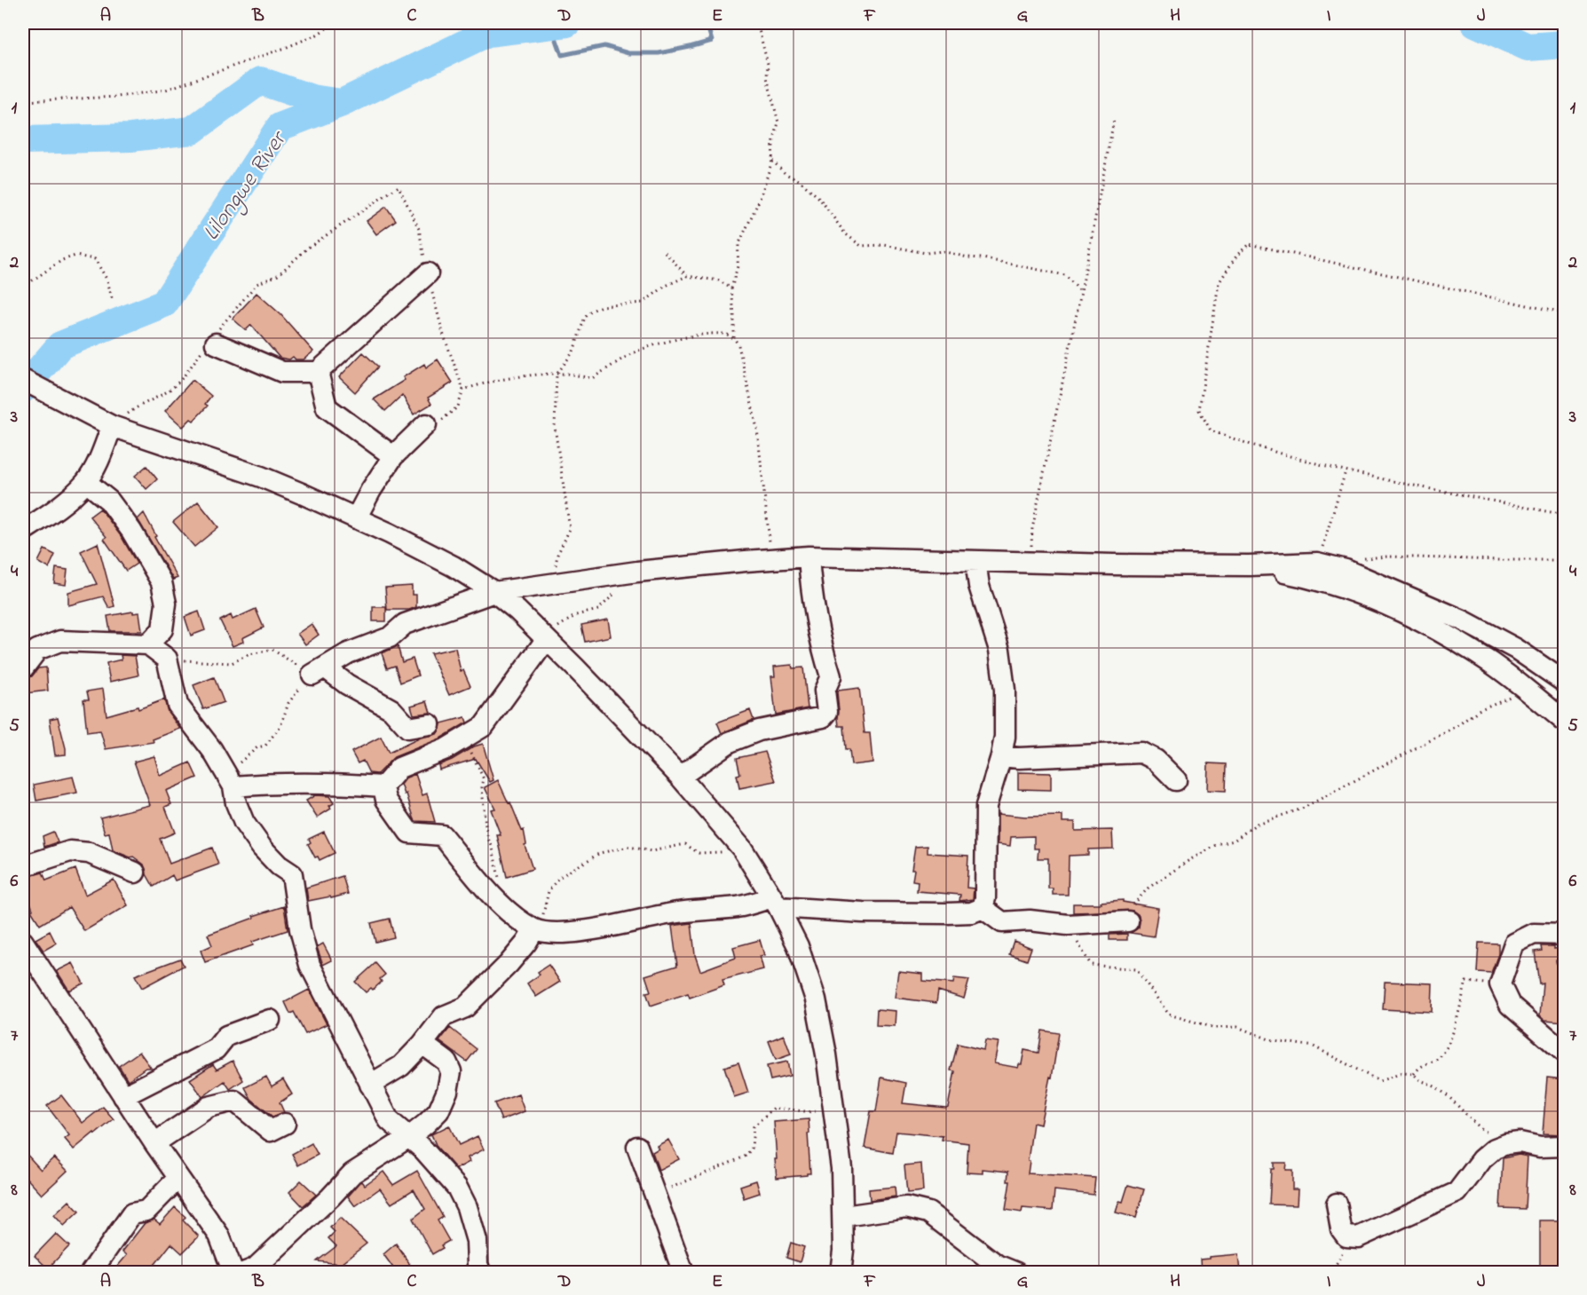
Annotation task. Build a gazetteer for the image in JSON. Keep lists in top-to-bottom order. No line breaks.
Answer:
{"water":["Lilongwe River"],"grid":{"columns":["A","B","C","D","E","F","G","H","I","J"],"rows":["1","2","3","4","5","6","7","8"]}}
